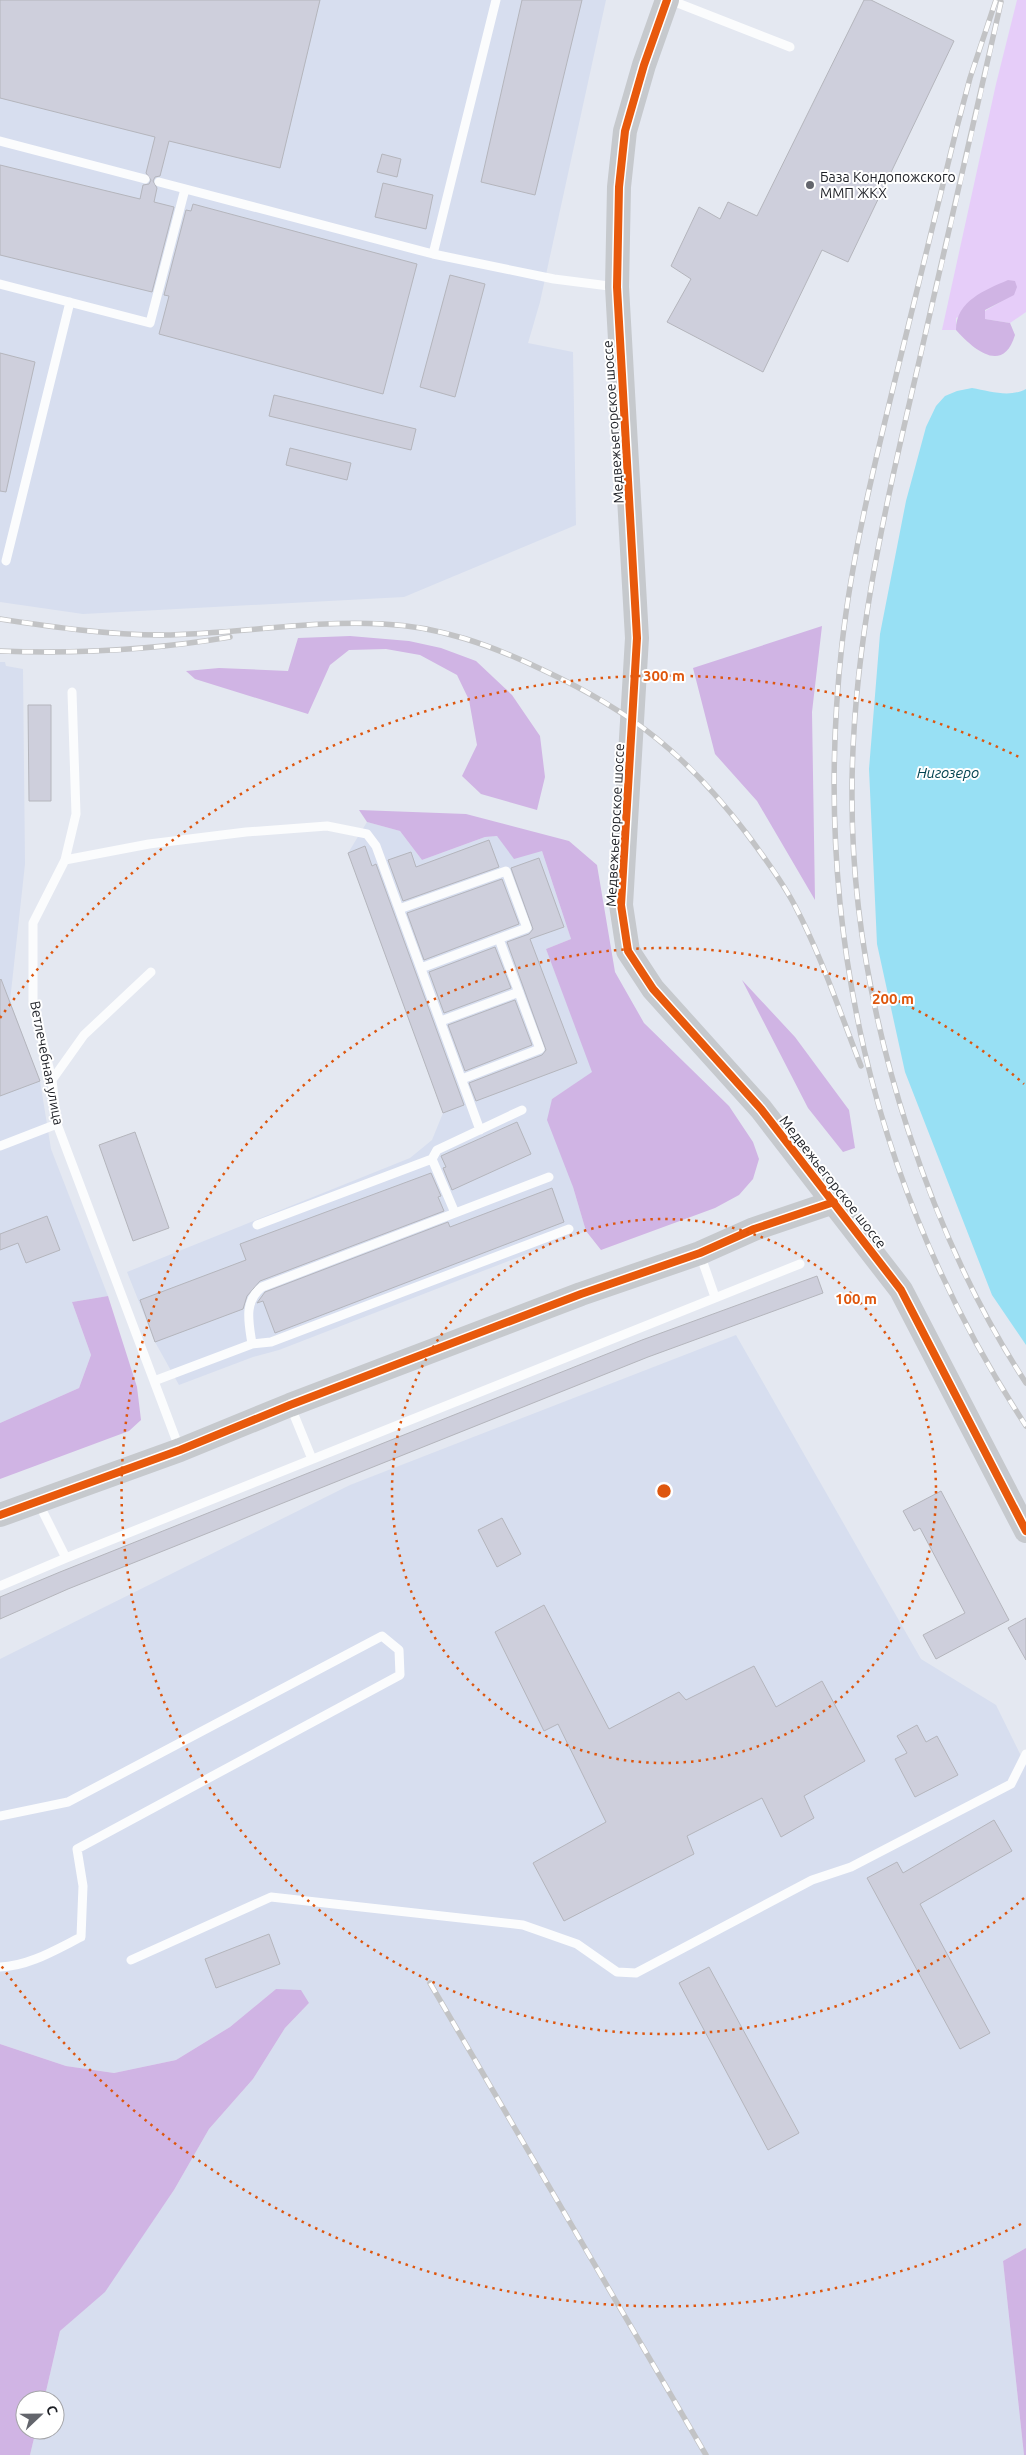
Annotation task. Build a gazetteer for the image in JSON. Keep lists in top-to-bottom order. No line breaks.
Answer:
{"streets":{"street":["Медвежьегорское шоссе"],"lane":["Ветлечебная улица"]},"water":["Нигозеро"],"places":["База Кондопожского ММП ЖКХ"],"north":"right","rings":["300 m","200 m","100 m"]}
